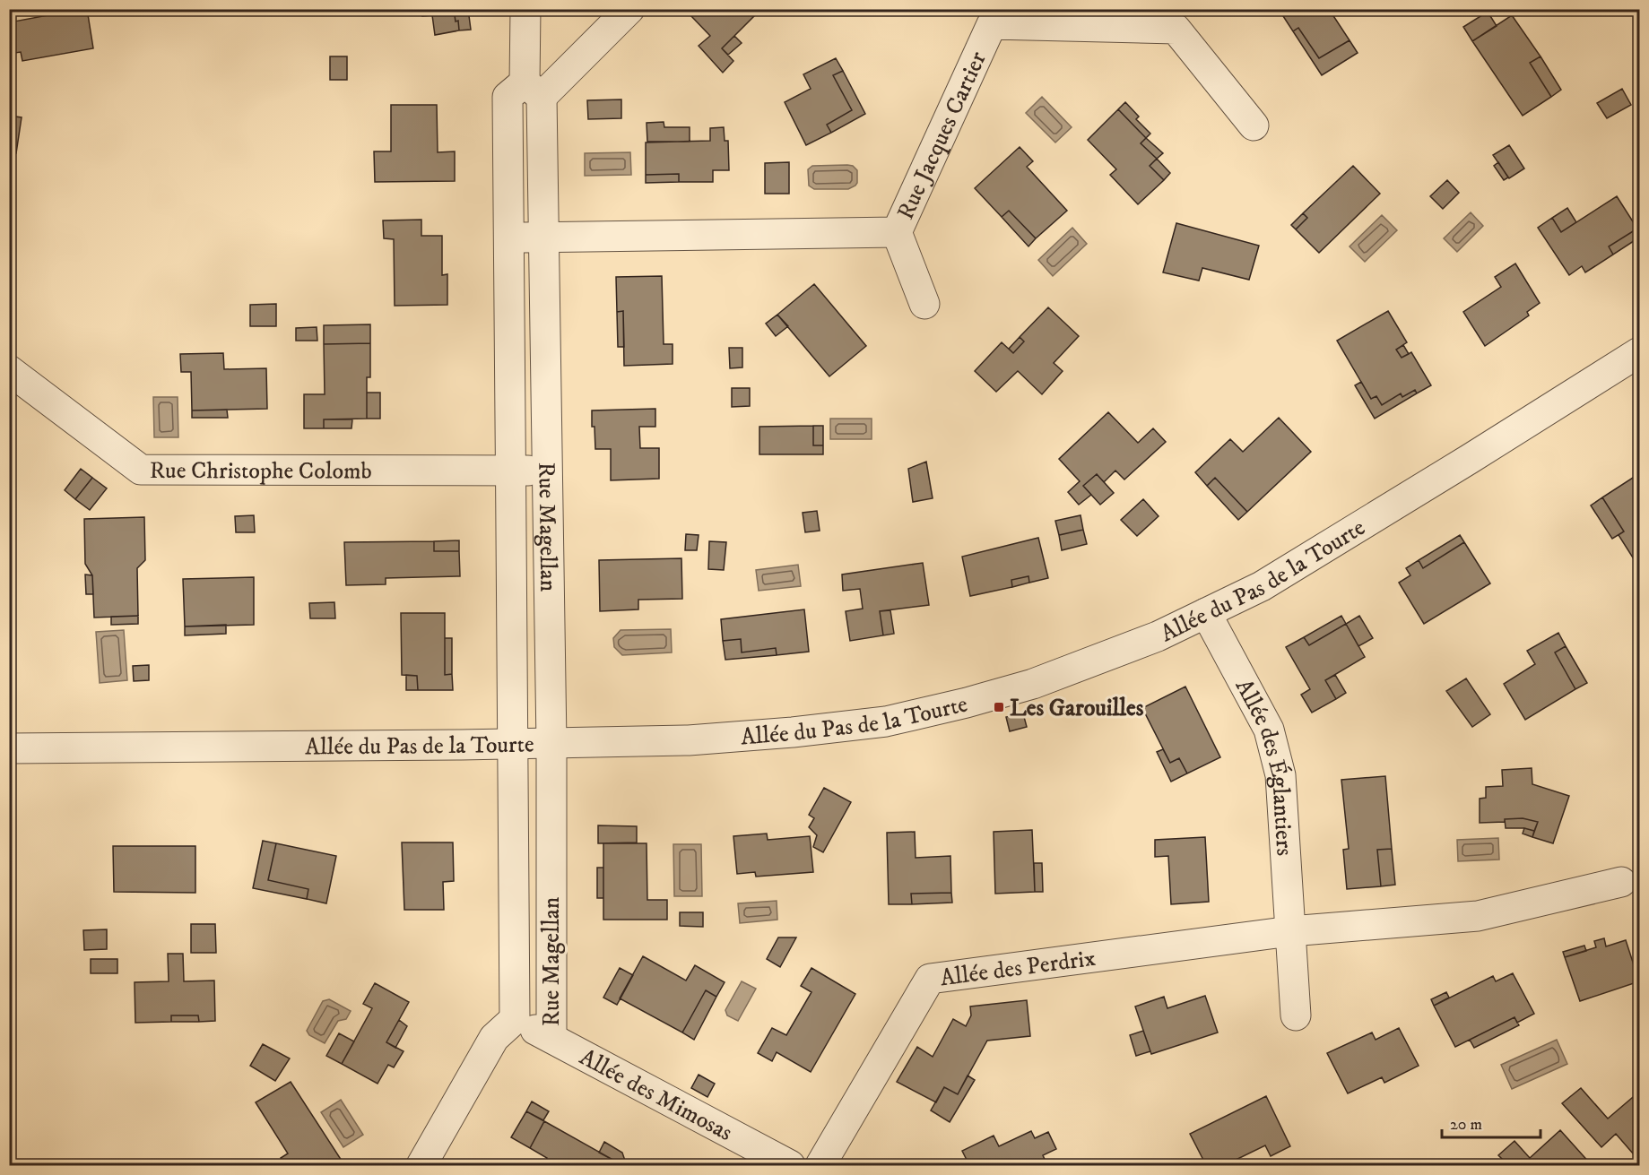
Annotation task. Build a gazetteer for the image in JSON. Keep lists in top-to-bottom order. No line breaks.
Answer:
{"streets":{"street":["Rue Jacques Cartier","Rue Christophe Colomb","Rue Magellan","Allée du Pas de la Tourte","Allée des Églantiers","Allée des Perdrix","Allée des Mimosas"]},"crossings":[["Rue Jacques Cartier","Rue Magellan"],["Rue Christophe Colomb","Rue Magellan"],["Rue Magellan","Allée du Pas de la Tourte"],["Rue Magellan","Allée des Mimosas"],["Allée du Pas de la Tourte","Allée des Églantiers"],["Allée des Églantiers","Allée des Perdrix"]],"places":{"transit":["Les Garouilles"]},"scale_bar":"20 m"}
